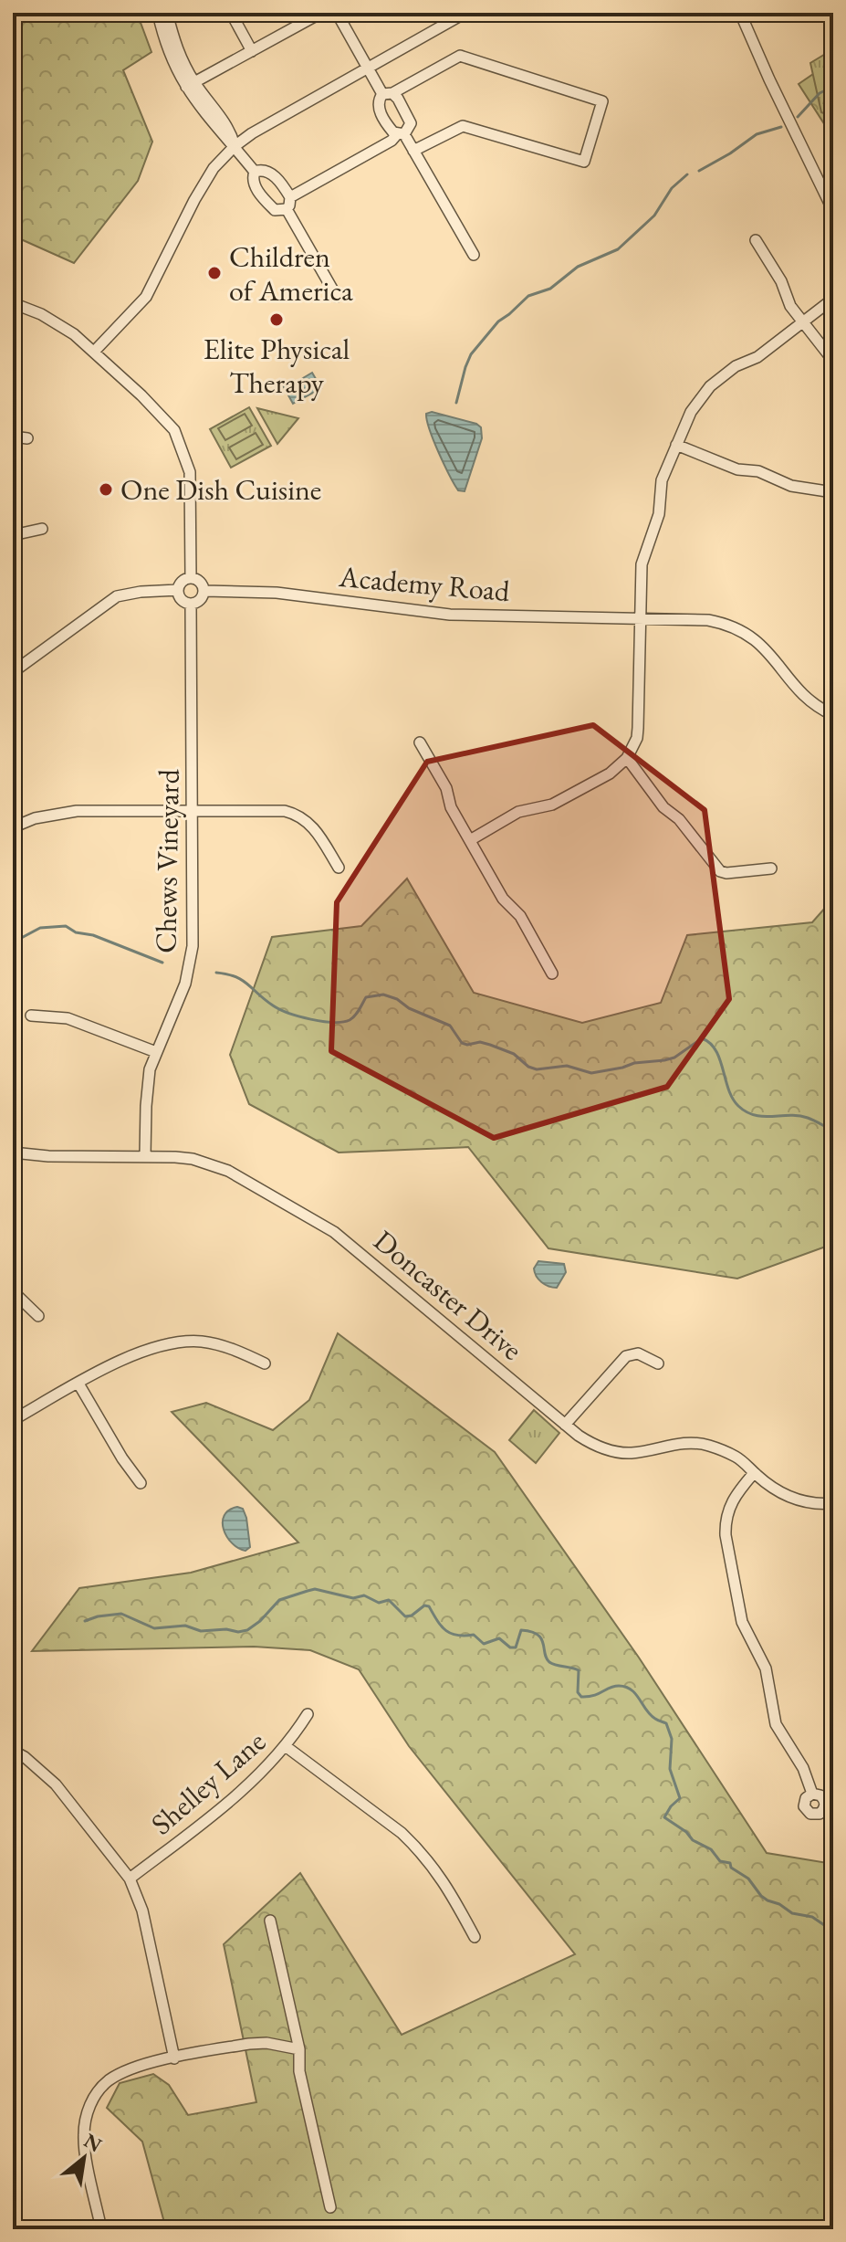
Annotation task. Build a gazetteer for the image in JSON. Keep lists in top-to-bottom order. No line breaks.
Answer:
{"streets":{"street":["Academy Road","Chews Vineyard","Doncaster Drive","Shelley Lane"]},"crossings":[["Academy Road","Chews Vineyard"],["Chews Vineyard","Doncaster Drive"]],"places":["Children of America","Elite Physical Therapy","One Dish Cuisine"],"north":"top right"}
